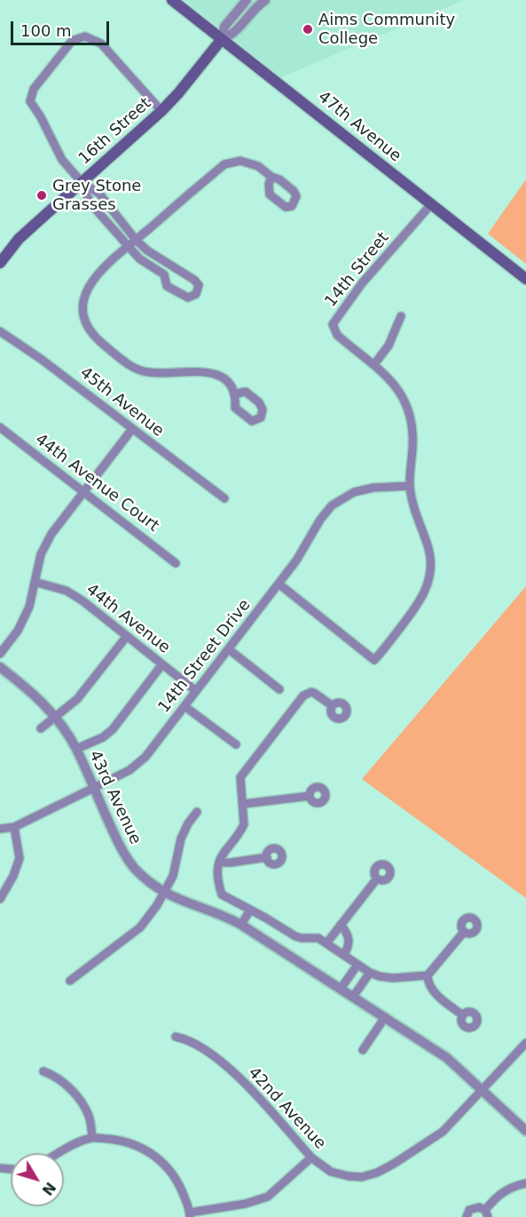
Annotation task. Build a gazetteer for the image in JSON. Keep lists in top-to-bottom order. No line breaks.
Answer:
{"streets":{"main road":["47th Avenue","16th Street"],"street":["14th Street","45th Avenue","44th Avenue Court","44th Avenue","14th Street Drive","43rd Avenue","42nd Avenue"]},"crossings":[["47th Avenue","16th Street"],["47th Avenue","14th Street"],["14th Street","14th Street Drive"],["44th Avenue","14th Street Drive"],["14th Street Drive","43rd Avenue"],["43rd Avenue","42nd Avenue"]],"places":["Aims Community College","Grey Stone Grasses"],"scale_bar":"100 m","north":"bottom right"}
